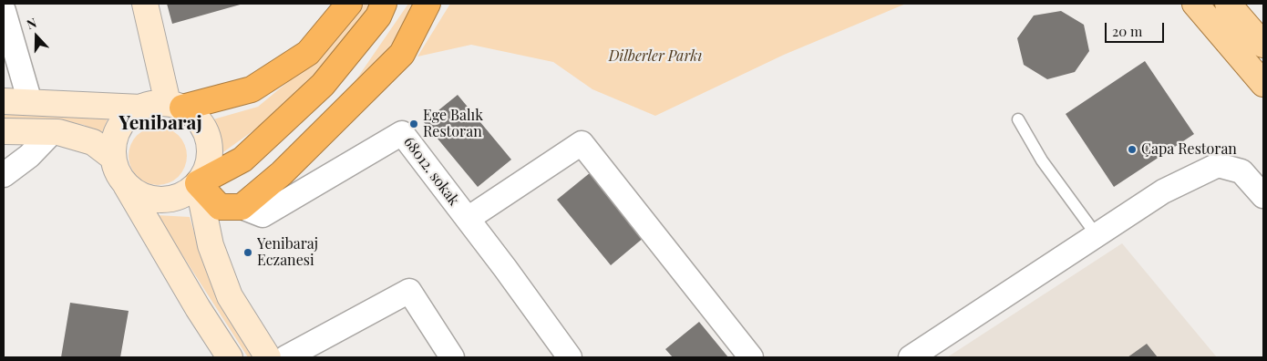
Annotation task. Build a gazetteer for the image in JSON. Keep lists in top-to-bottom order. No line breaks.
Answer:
{"streets":{"street":["68012. sokak"]},"districts":["Yenibaraj"],"parks":["Dilberler Parkı"],"places":["Ege Balık Restoran","Çapa Restoran","Yenibaraj Eczanesi"],"scale_bar":"20 m","north":"top"}
